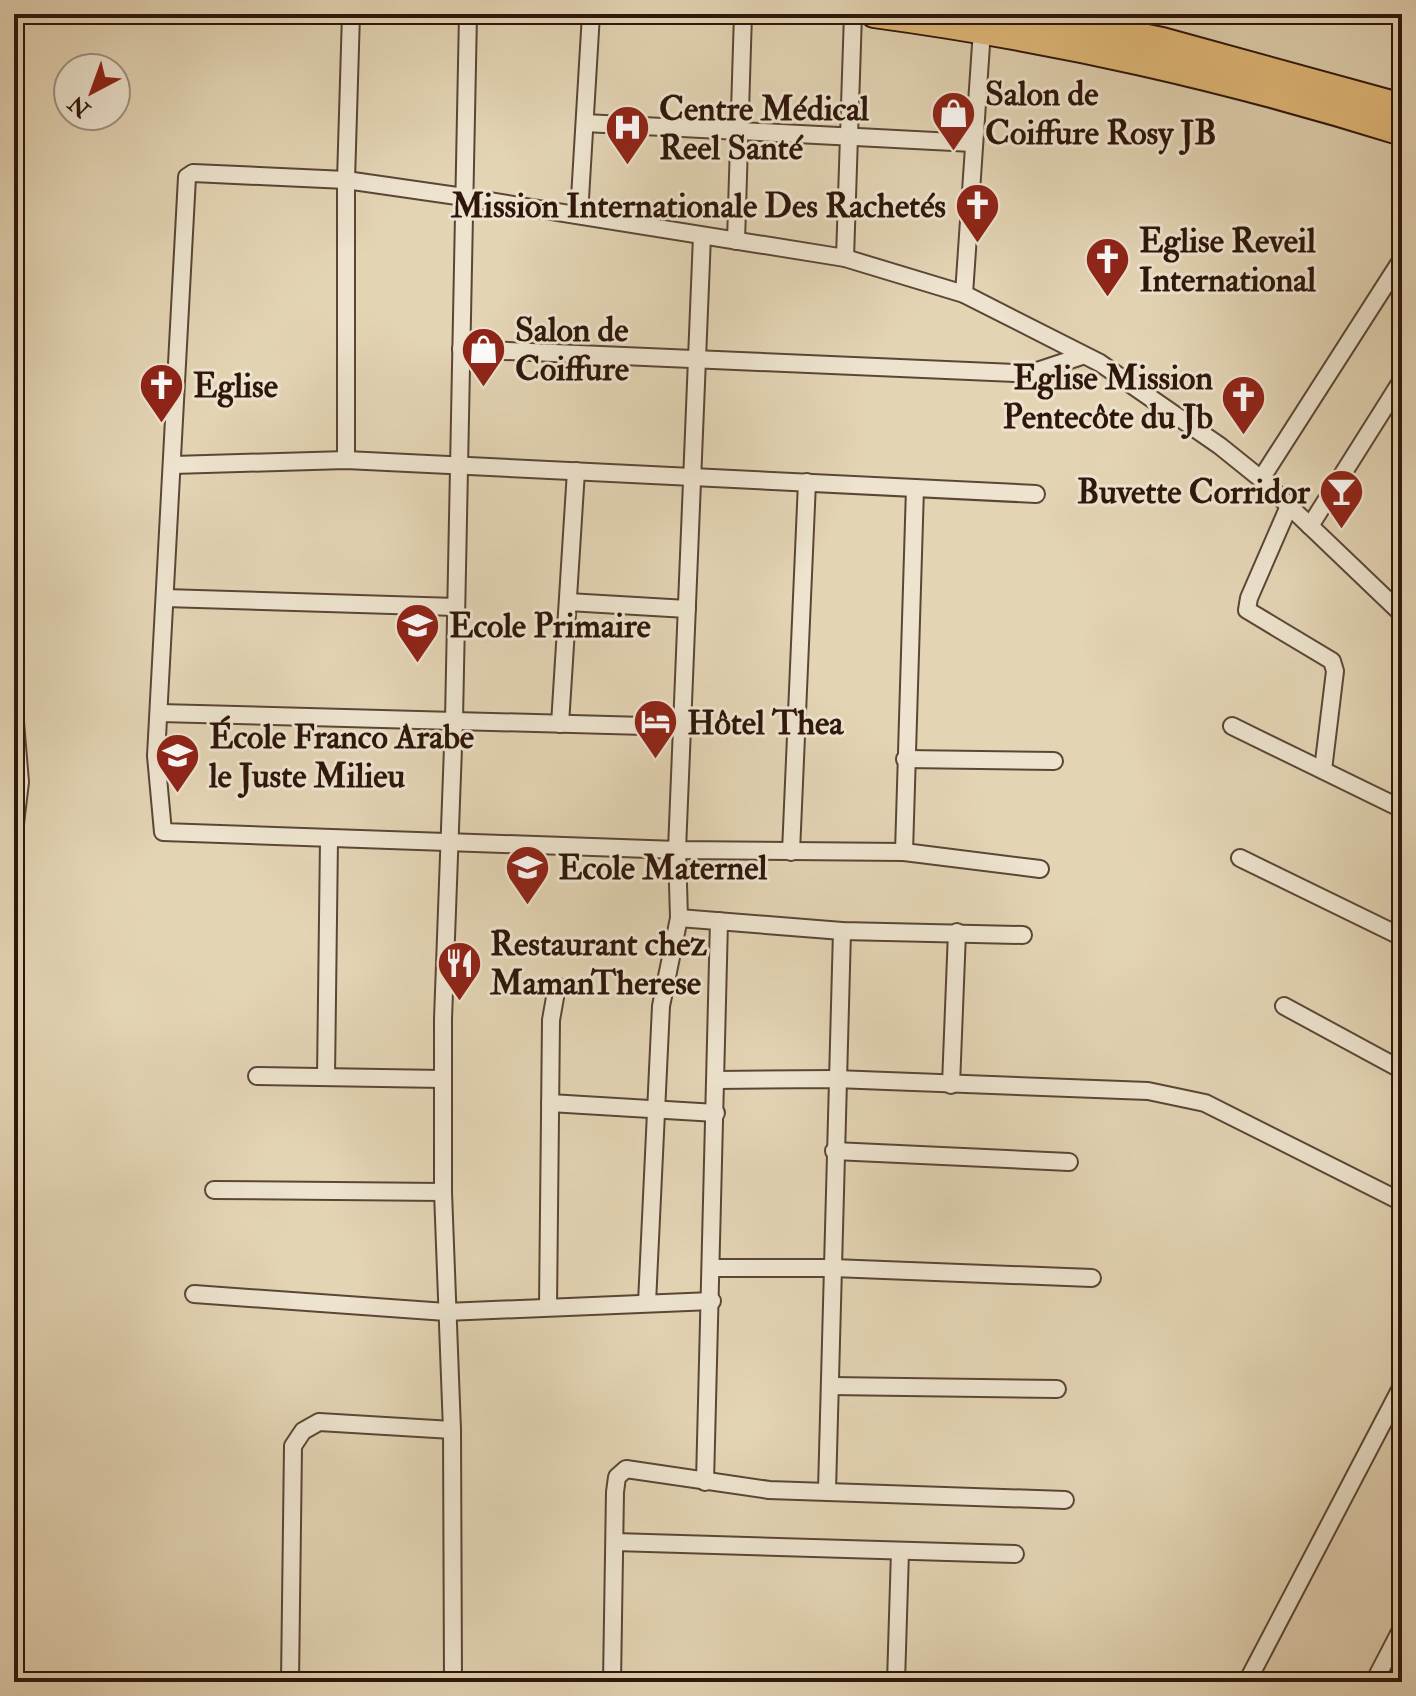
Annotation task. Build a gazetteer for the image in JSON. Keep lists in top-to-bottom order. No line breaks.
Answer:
{"places":{"shop":["Salon de Coiffure Rosy JB","Salon de Coiffure"],"hospital":["Centre Médical Reel Santé"],"church":["Mission Internationale Des Rachetés","Eglise Reveil International","Eglise","Eglise Mission Pentecôte du Jb"],"bar":["Buvette Corridor"],"school or university":["Ecole Primaire","École Franco Arabe le Juste Milieu","Ecole Maternel"],"hotel":["Hôtel Thea"],"restaurant":["Restaurant chez MamanTherese"]},"north":"bottom left"}
